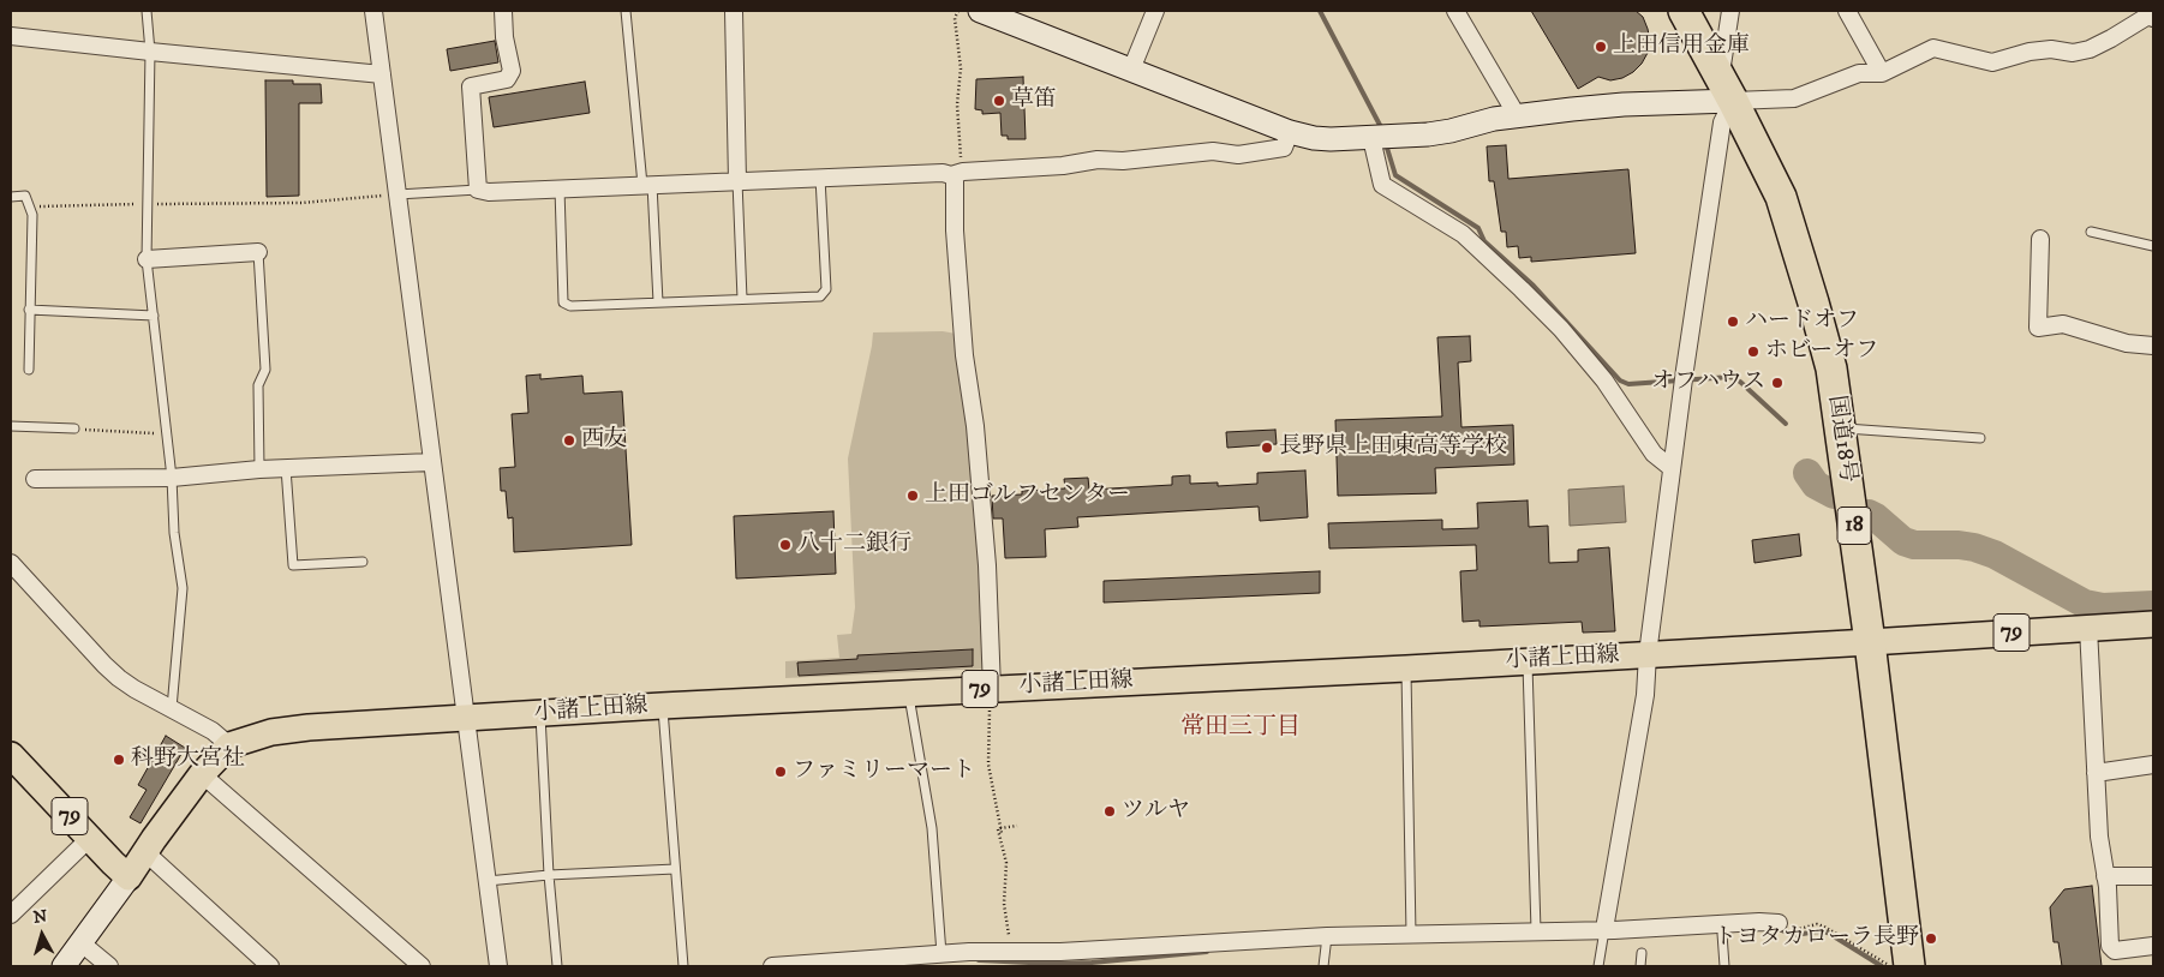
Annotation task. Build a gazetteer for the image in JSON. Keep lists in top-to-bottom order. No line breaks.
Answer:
{"streets":{"highway":["国道18号","18"],"main road":["79","小諸上田線"]},"crossings":[["国道18号","小諸上田線"],["79","小諸上田線"]],"districts":["常田三丁目"],"places":["上田信用金庫","草笛","ハードオフ","ホビーオフ","オフハウス","西友","長野県上田東高等学校","上田ゴルフセンター","八十二銀行","科野大宮社","ファミリーマート","ツルヤ","トヨタカローラ長野"],"north":"top"}
